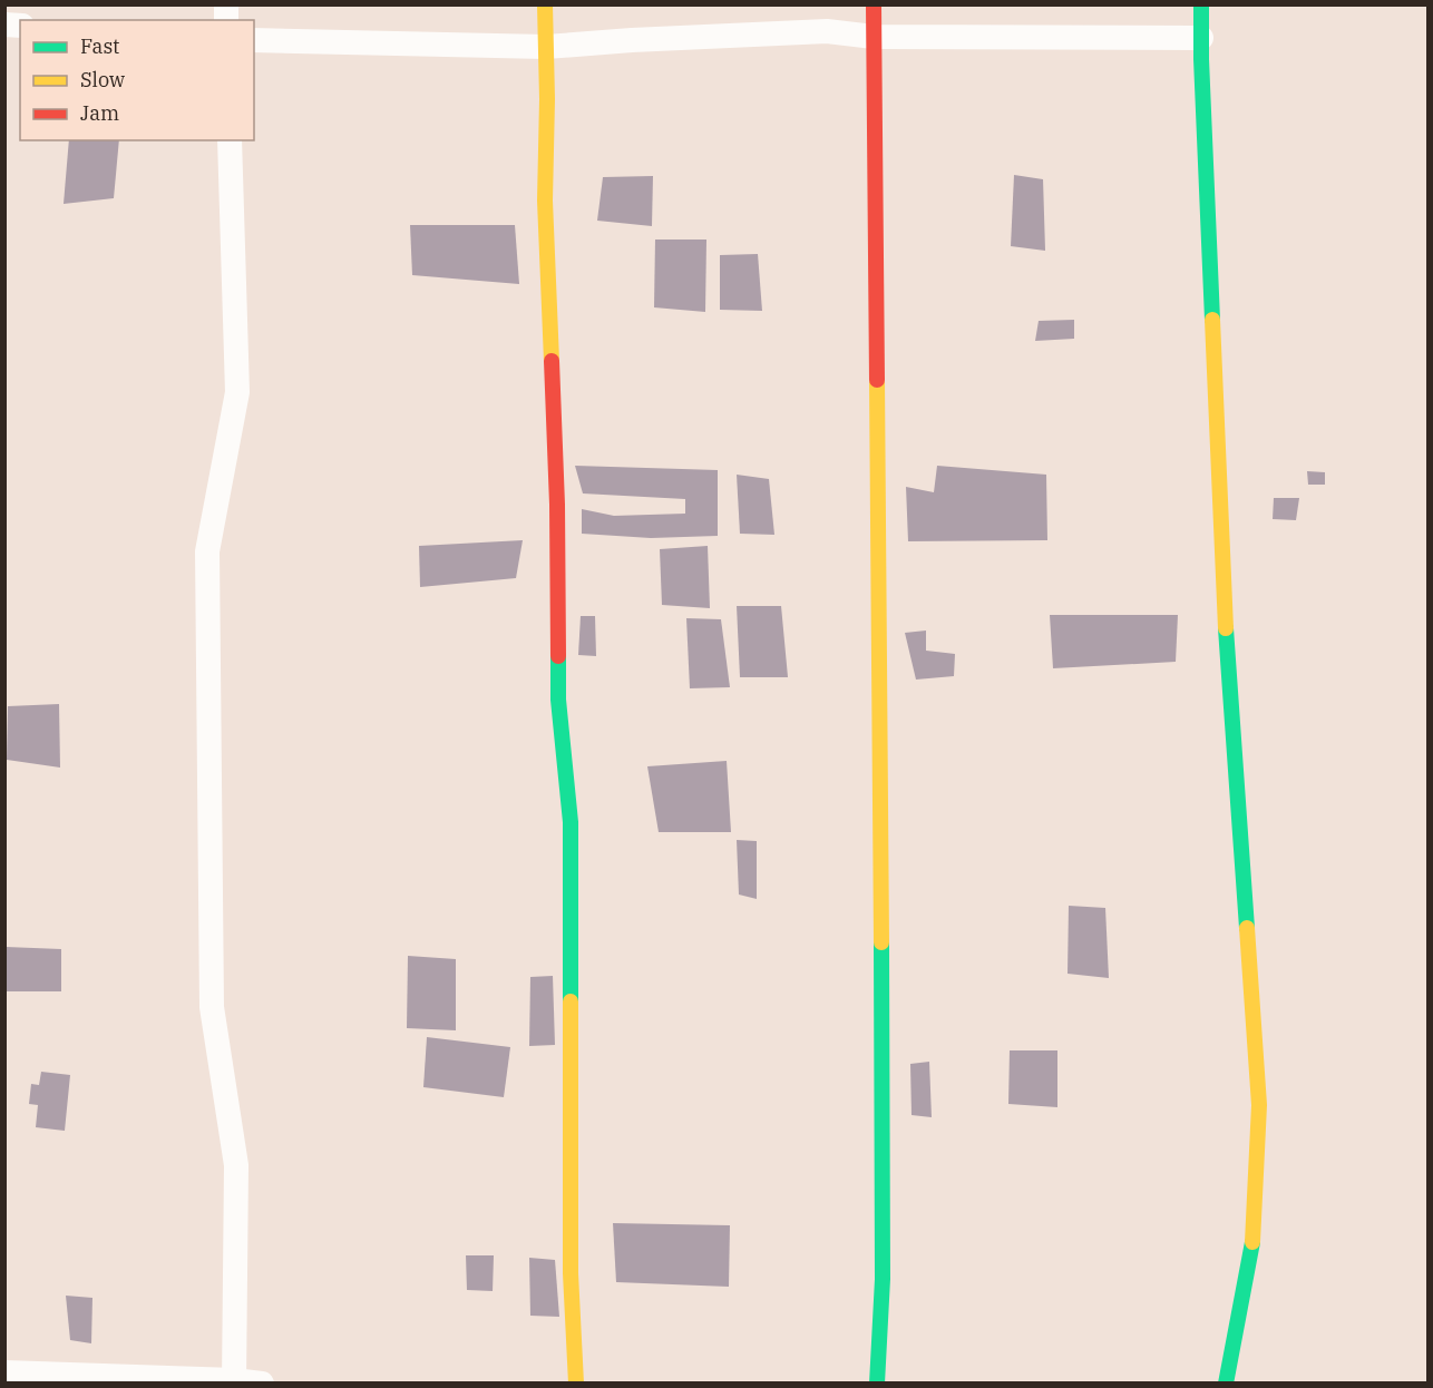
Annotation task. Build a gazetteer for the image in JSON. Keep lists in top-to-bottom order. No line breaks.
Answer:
{"legend":["Fast","Slow","Jam"]}
